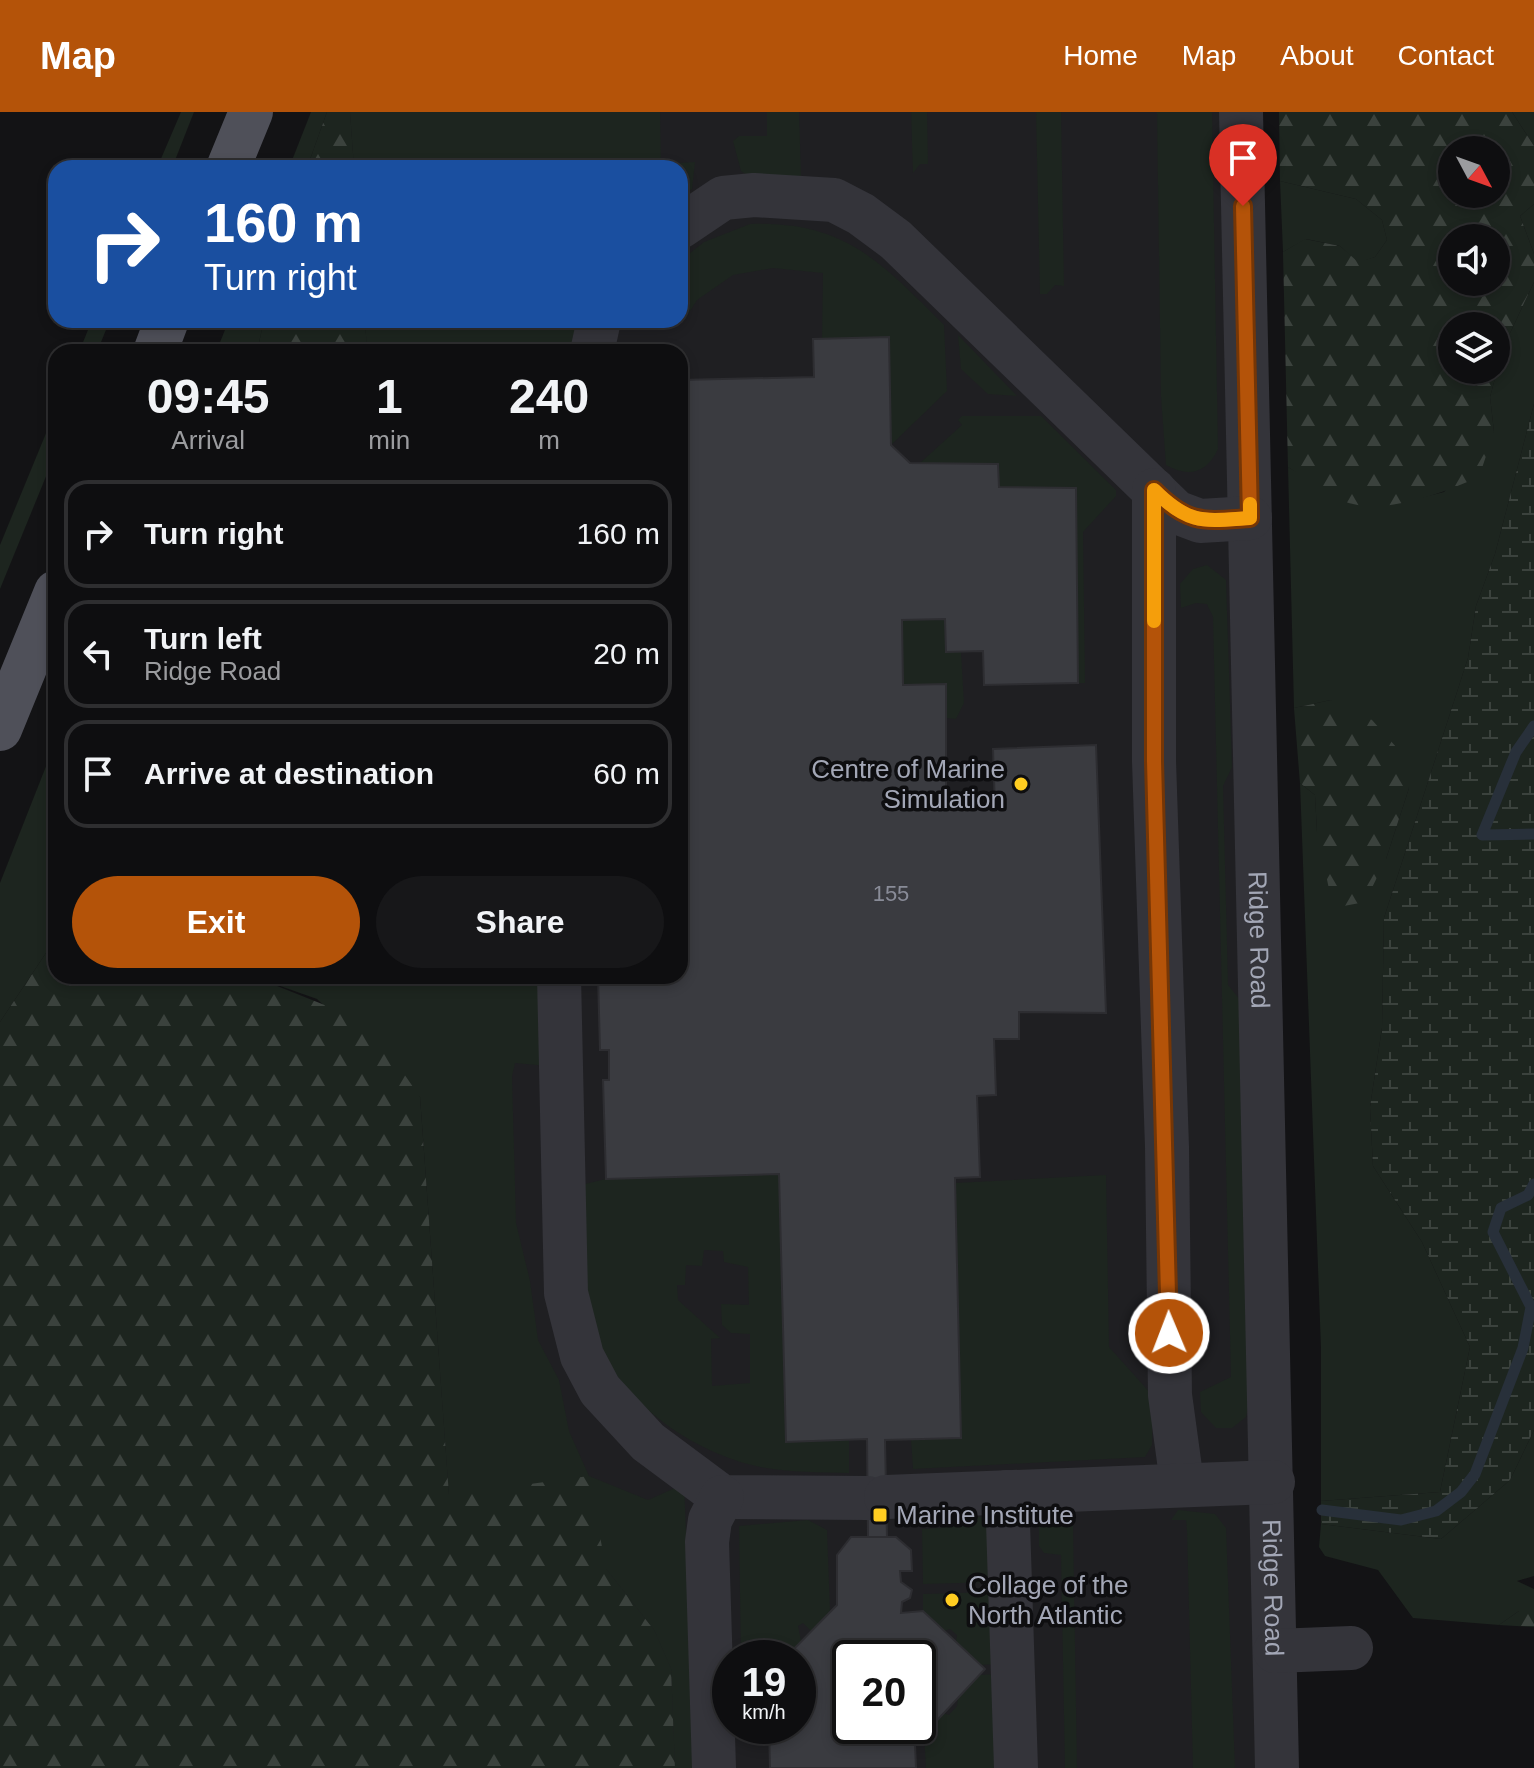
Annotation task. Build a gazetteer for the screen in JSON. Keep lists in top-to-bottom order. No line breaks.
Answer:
{"streets":{"street":["Ridge Road"]},"places":{"other":["Centre of Marine Simulation","Collage of the North Atlantic"],"transit":["Marine Institute"]},"house_numbers":["155"],"north":"bottom right","page":{"header":"Map","nav":["Home","Map","About","Contact"],"turn":["160 m","Turn right"],"eta":["09:45","Arrival","1","min","240","m"],"list":[{"name":"Turn right","value":"160 m"},{"name":"Turn left","note":"Ridge Road","value":"20 m"},{"name":"Arrive at destination","value":"60 m"}],"buttons":["Exit","Share"],"speed":"19 km/h","limit":"20"}}
